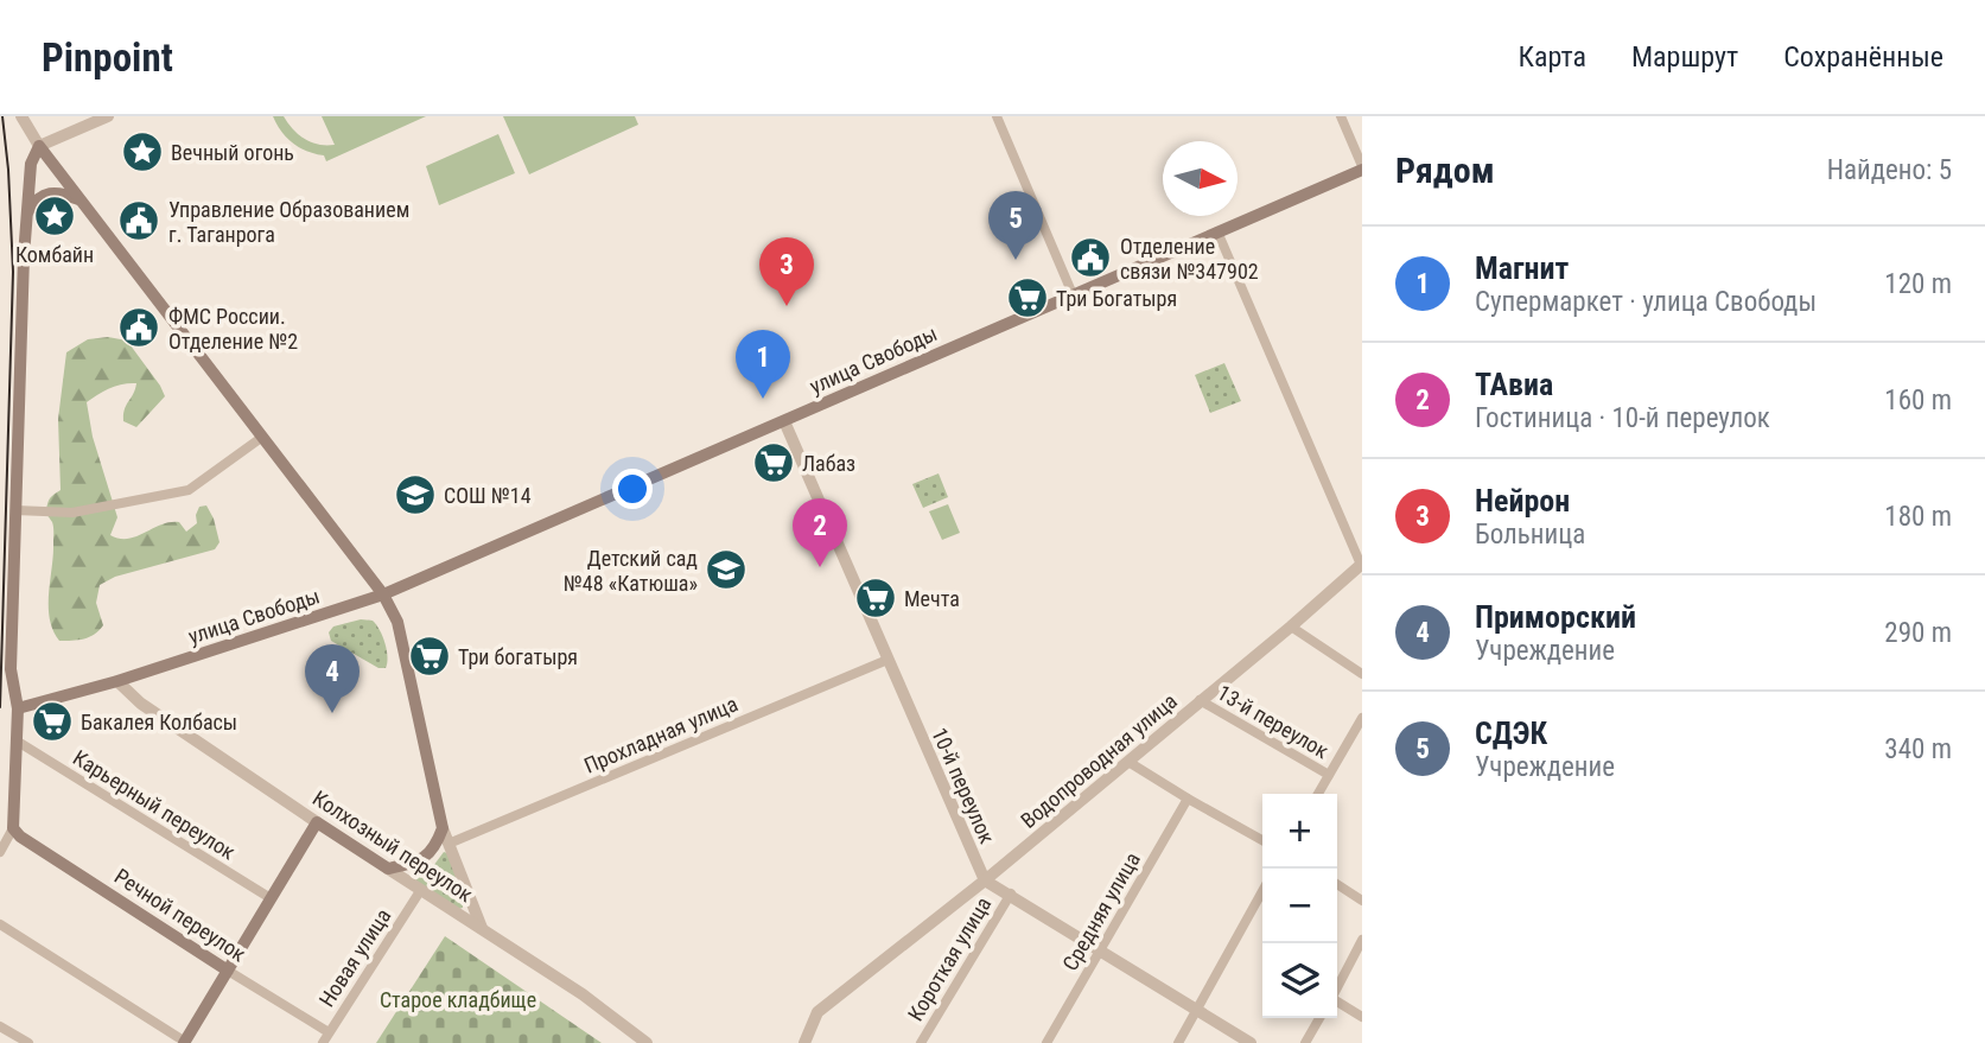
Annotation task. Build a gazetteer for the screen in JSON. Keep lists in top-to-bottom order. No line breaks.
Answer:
{"streets":{"main road":["улица Свободы","Колхозный переулок","Речной переулок"],"street":["13-й переулок","Прохладная улица","Водопроводная улица","10-й переулок","Карьерный переулок","Средняя улица","Новая улица","Короткая улица"]},"crossings":[["улица Свободы","10-й переулок"],["улица Свободы","Колхозный переулок"],["13-й переулок","Водопроводная улица"],["Прохладная улица","10-й переулок"],["Водопроводная улица","10-й переулок"],["Колхозный переулок","Новая улица"],["Речной переулок","Новая улица"]],"parks":["Старое кладбище"],"places":{"place":["Вечный огонь","Комбайн"],"public building":["Управление Образованием г. Таганрога","Отделение связи №347902","ФМС России. Отделение №2"],"supermarket":["Три Богатыря","Лабаз","Мечта","Три богатыря","Бакалея Колбасы"],"school or university":["СОШ №14","Детский сад №48 «Катюша»"]},"north":"right","page":{"header":"Pinpoint","nav":["Карта","Маршрут","Сохранённые"],"heading":["Рядом","Найдено: 5"],"pins":["5","3","1","2","4"],"list":[{"mark":"1","name":"Магнит","note":"Супермаркет · улица Свободы","value":"120 m"},{"mark":"2","name":"ТАвиа","note":"Гостиница · 10-й переулок","value":"160 m"},{"mark":"3","name":"Нейрон","note":"Больница","value":"180 m"},{"mark":"4","name":"Приморский","note":"Учреждение","value":"290 m"},{"mark":"5","name":"СДЭК","note":"Учреждение","value":"340 m"}],"map_buttons":["+","−"]}}
